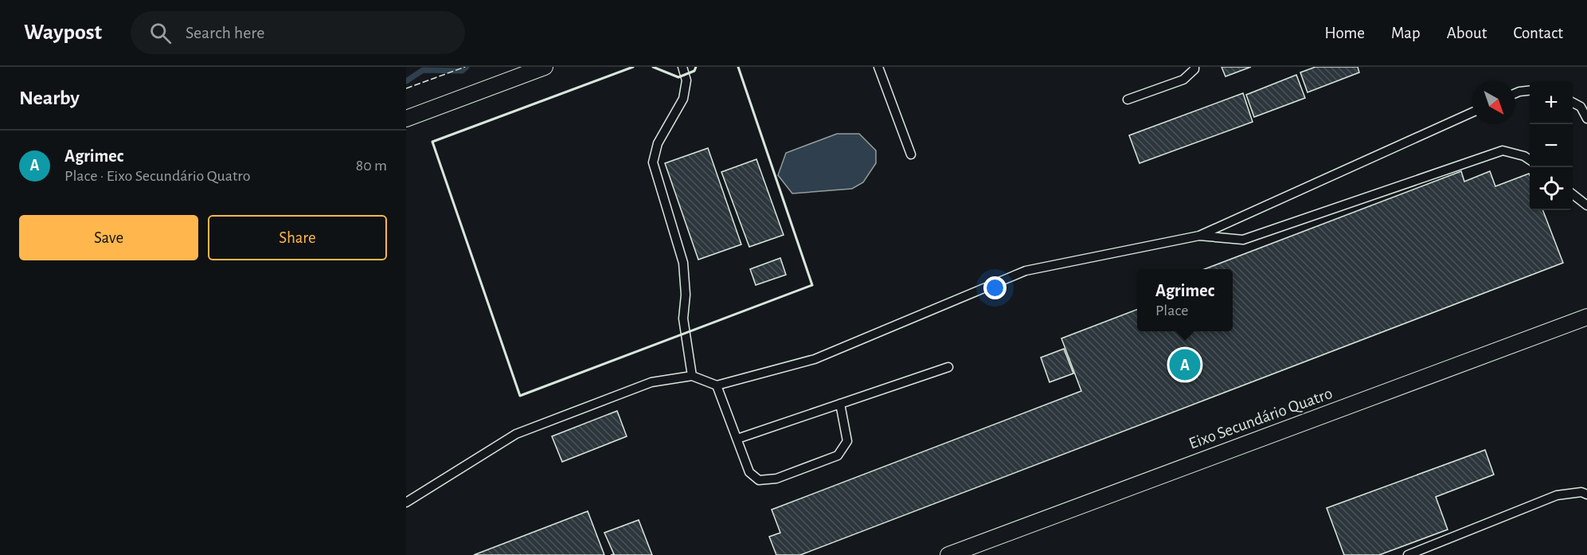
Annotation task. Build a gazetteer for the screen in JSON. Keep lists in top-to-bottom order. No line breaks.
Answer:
{"streets":{"street":["Eixo Secundário Quatro"]},"north":"bottom right","page":{"header":"Waypost","search":"Search here","nav":["Home","Map","About","Contact"],"heading":"Nearby","map_buttons":["+","−"],"list":[{"mark":"A","name":"Agrimec","note":"Place · Eixo Secundário Quatro","value":"80 m"}],"buttons":["Save","Share"],"popup":["Agrimec","Place"],"pins":"A"}}
